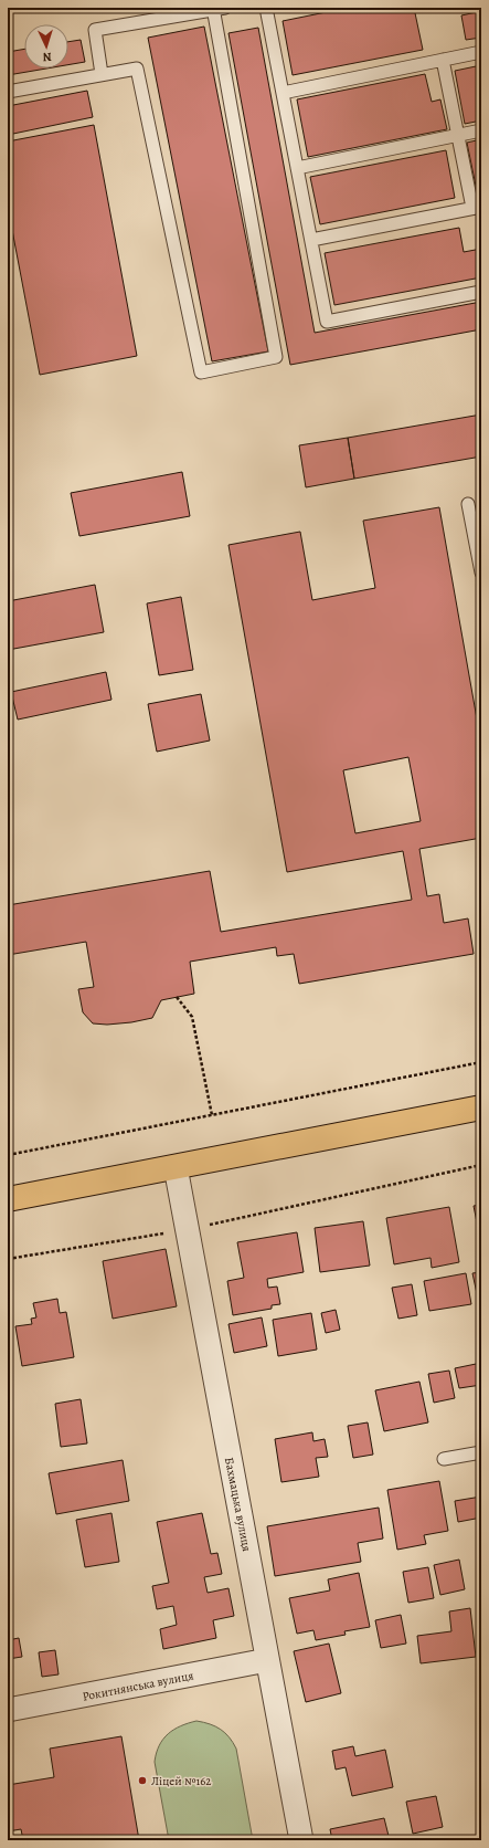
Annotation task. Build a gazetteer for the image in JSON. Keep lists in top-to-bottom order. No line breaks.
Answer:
{"streets":{"street":["Бахмацька вулиця","Рокитнянська вулиця"]},"crossings":[["Бахмацька вулиця","Рокитнянська вулиця"]],"places":["Ліцей №162"],"north":"bottom"}
